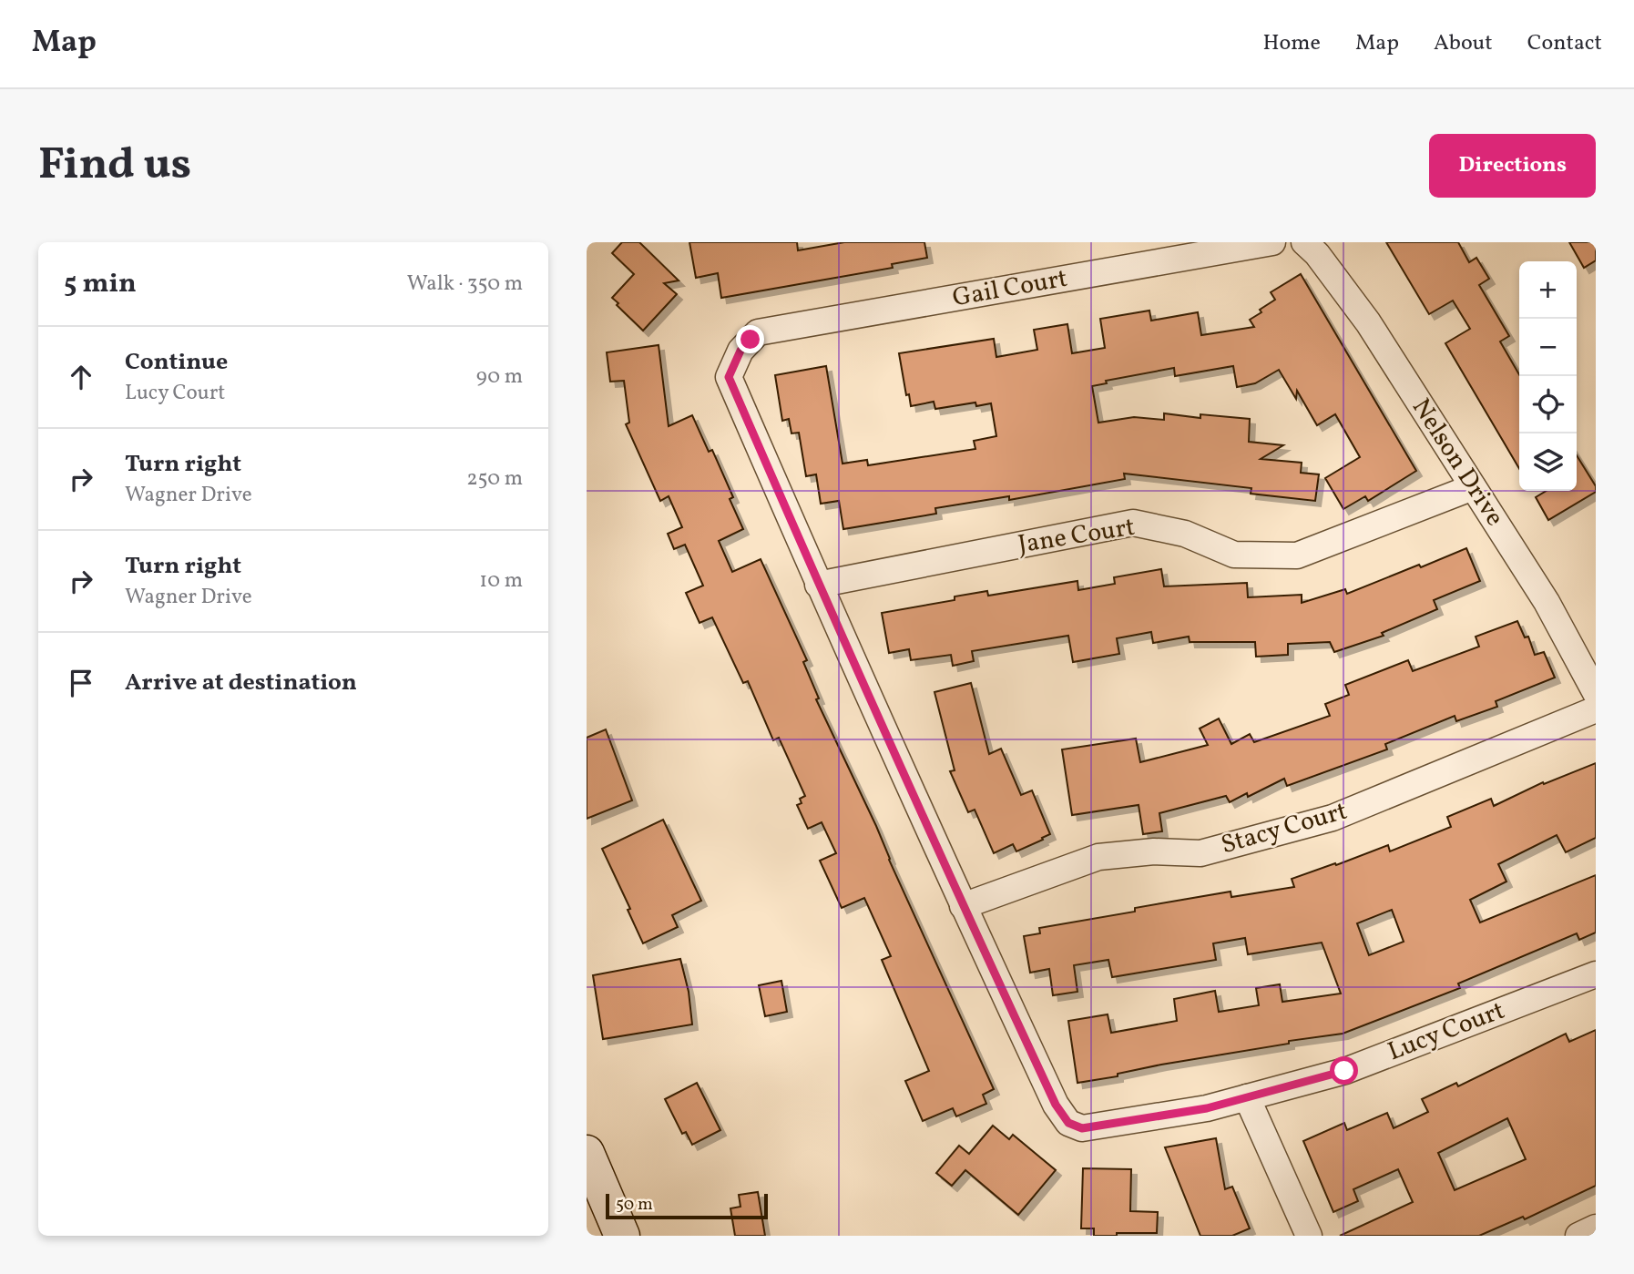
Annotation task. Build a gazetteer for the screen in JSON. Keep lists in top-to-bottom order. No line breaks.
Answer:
{"streets":{"street":["Gail Court","Nelson Drive","Jane Court","Stacy Court","Lucy Court"]},"crossings":[["Gail Court","Jane Court"],["Nelson Drive","Jane Court"],["Stacy Court","Lucy Court"]],"scale_bar":"50 m","page":{"header":"Map","nav":["Home","Map","About","Contact"],"buttons":"Directions","title":"Find us","heading":["5 min","Walk · 350 m"],"map_buttons":["+","−"],"list":[["Continue","Lucy Court","90 m"],["Turn right","Wagner Drive","250 m"],["Turn right","Wagner Drive","10 m"],"Arrive at destination"],"scale":"50 m"}}
